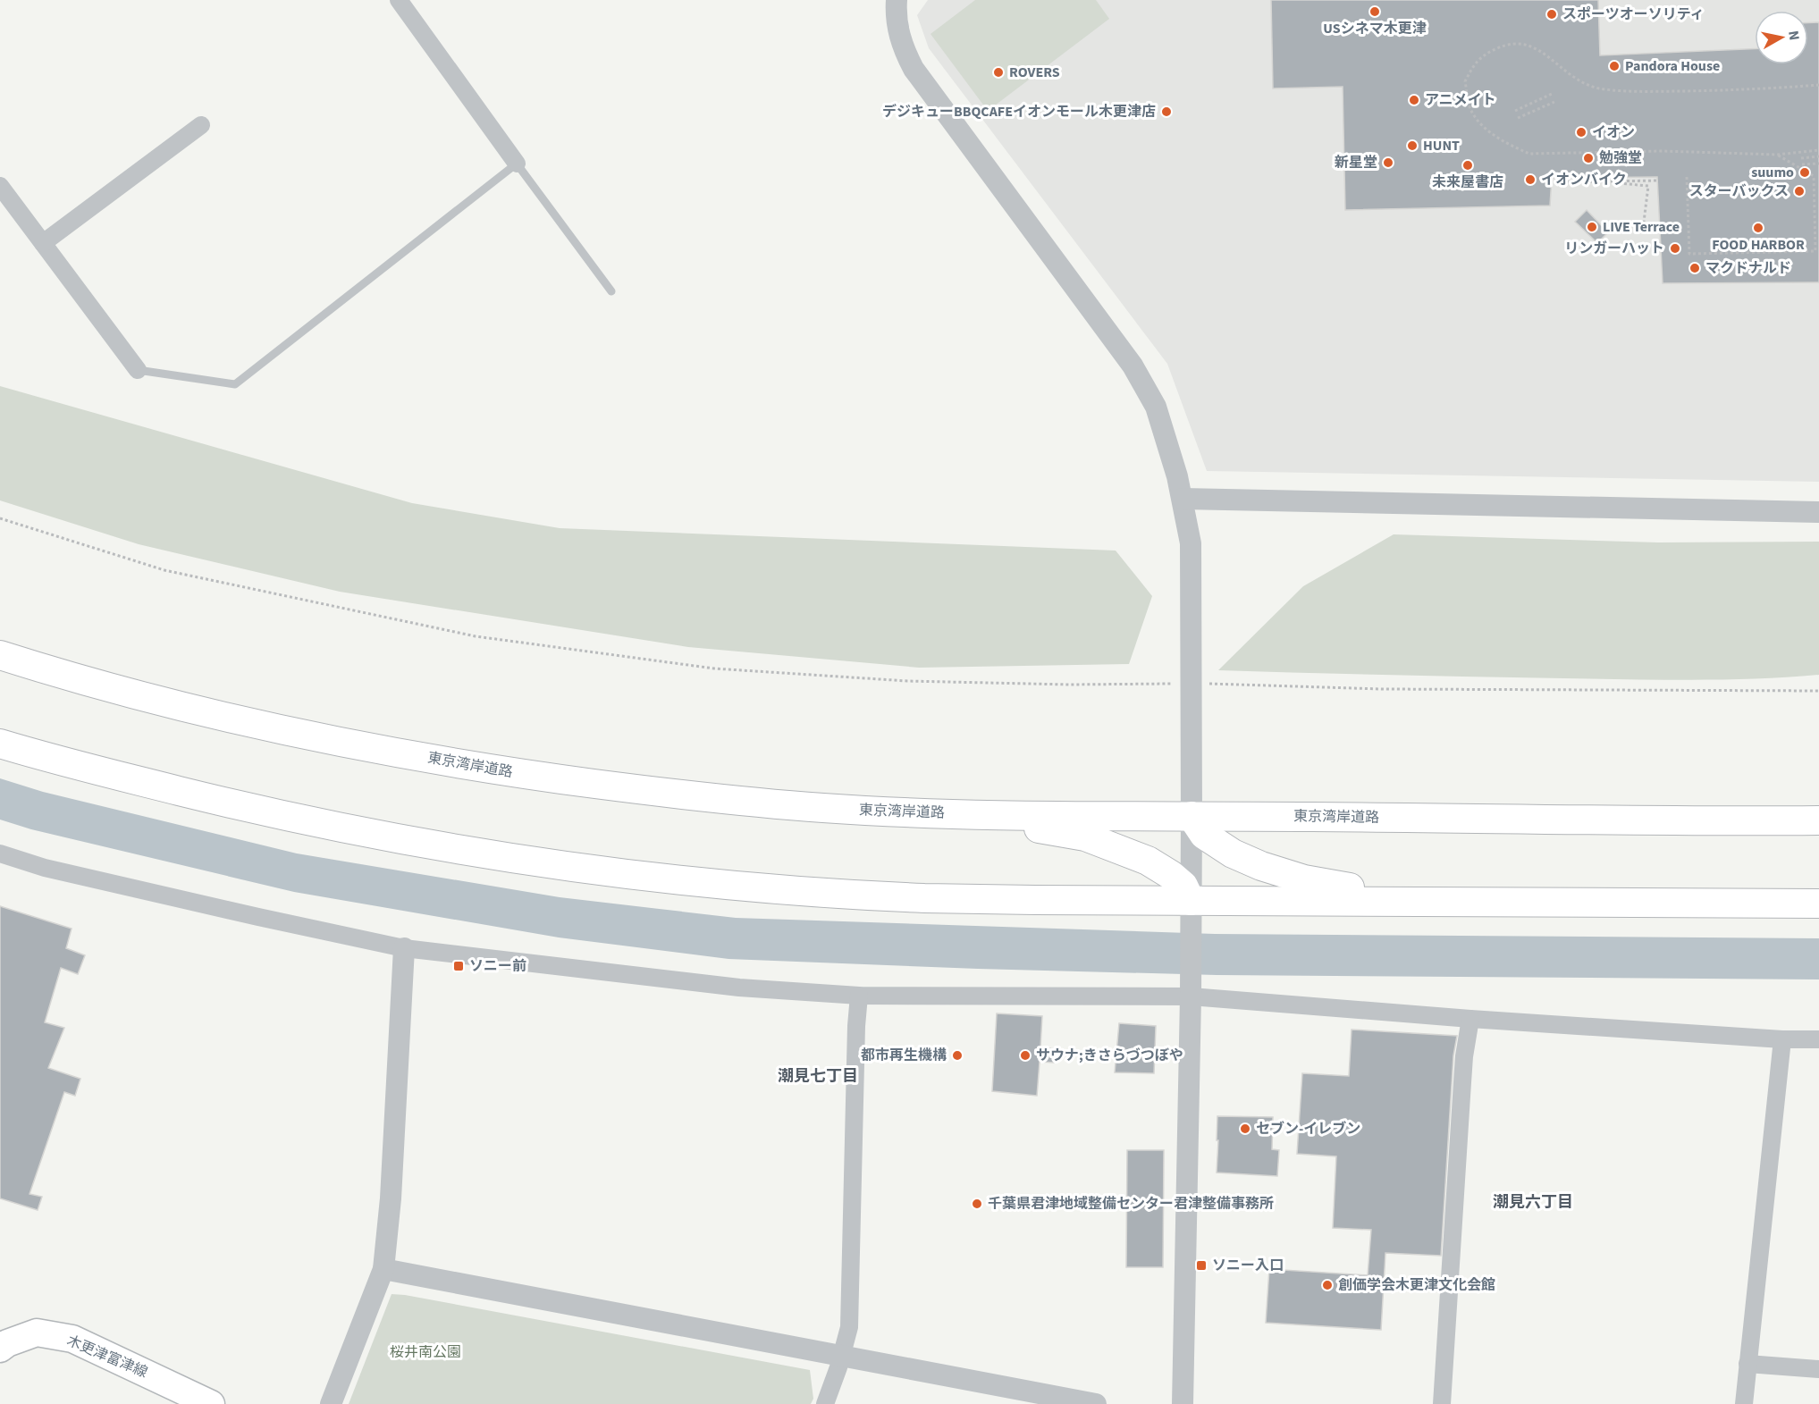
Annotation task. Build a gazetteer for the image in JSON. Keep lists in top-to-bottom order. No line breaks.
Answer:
{"streets":{"highway":["東京湾岸道路"],"main road":["木更津富津線"]},"districts":["潮見七丁目","潮見六丁目"],"parks":["桜井南公園"],"places":{"other":["USシネマ木更津","スポーツオーソリティ","Pandora House","ROVERS","アニメイト","デジキューBBQCAFEイオンモール木更津店","イオン","HUNT","勉強堂","新星堂","未来屋書店","suumo","イオンバイク","スターバックス","LIVE Terrace","FOOD HARBOR","リンガーハット","マクドナルド","都市再生機構","サウナ;きさらづつぼや","セブン-イレブン","千葉県君津地域整備センター君津整備事務所","創価学会木更津文化会館"],"transit":["ソニー前","ソニー入口"]},"north":"right"}
